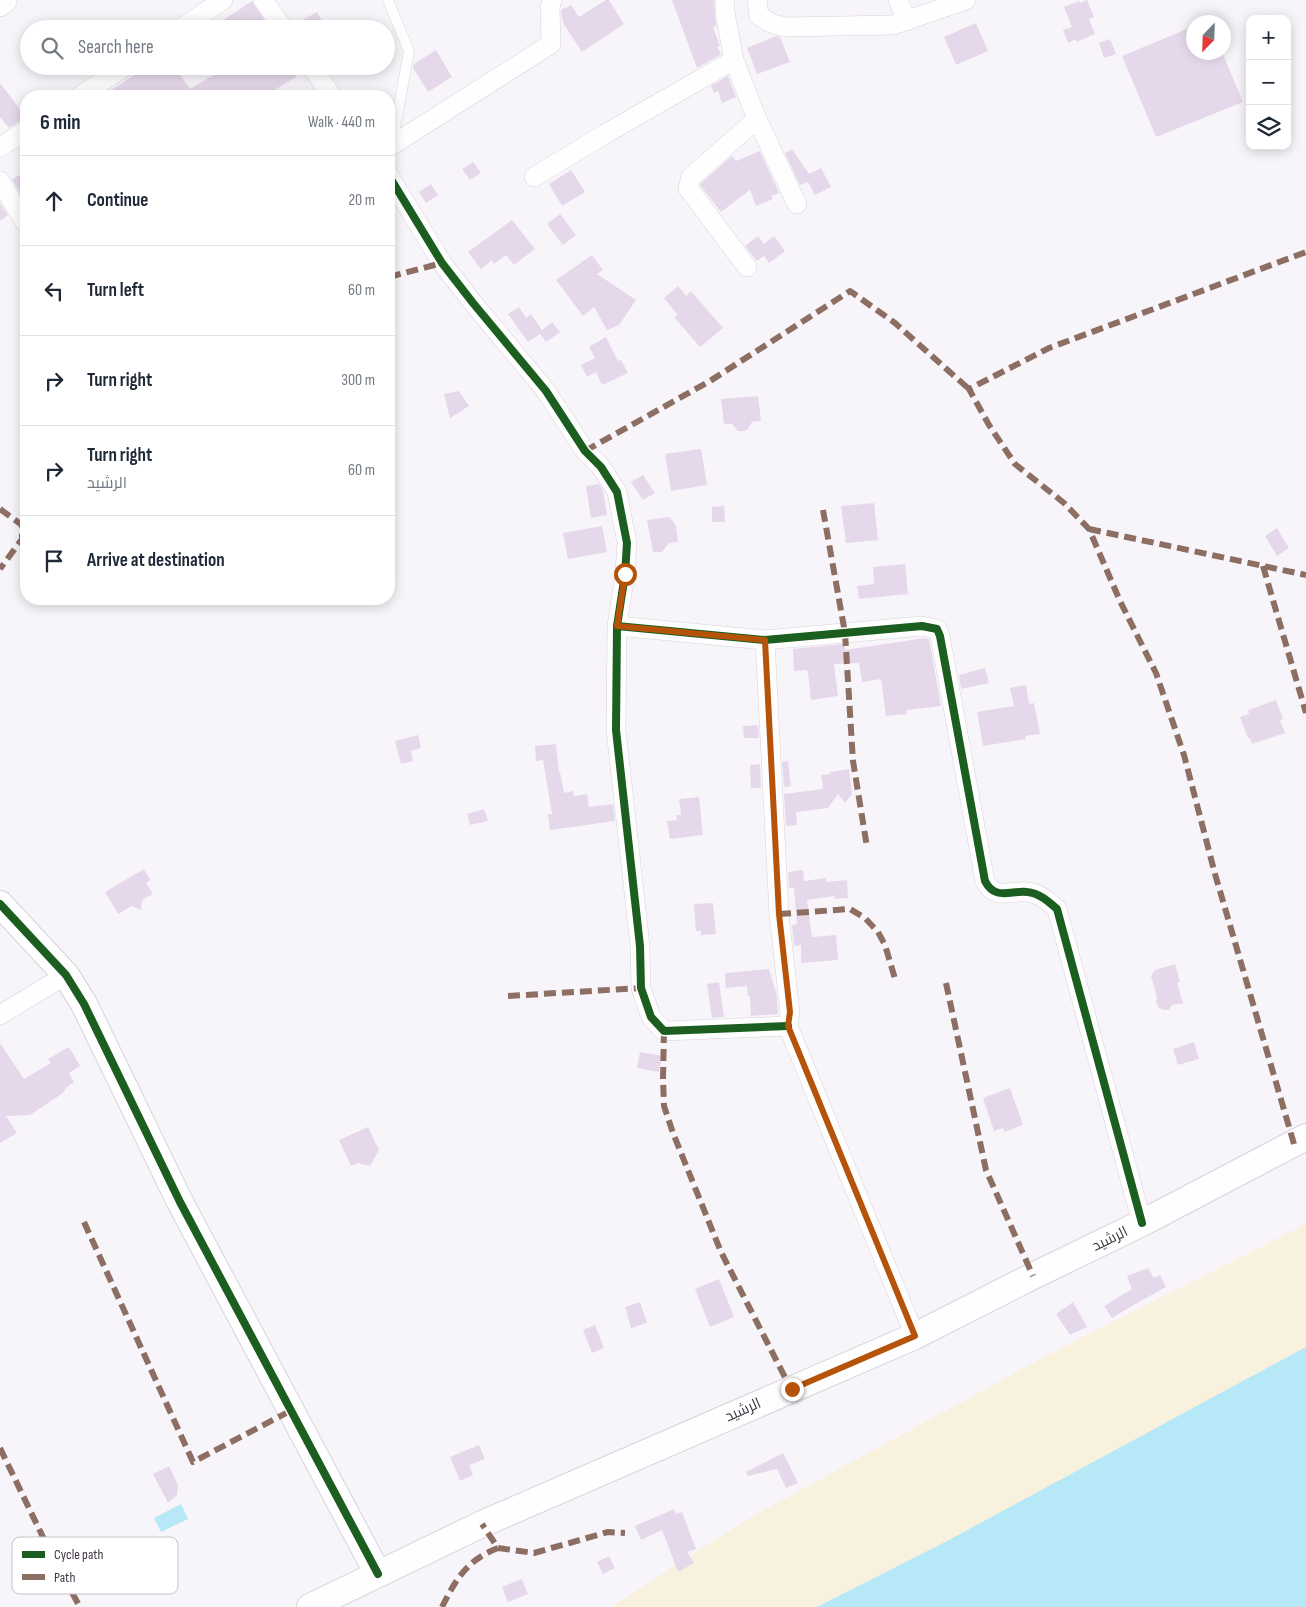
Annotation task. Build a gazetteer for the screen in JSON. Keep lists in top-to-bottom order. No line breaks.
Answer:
{"streets":{"main road":["الرشيد"]},"legend":["Cycle path","Path"],"north":"bottom left","page":{"map_buttons":["+","−"],"search":"Search here","heading":["6 min","Walk · 440 m"],"list":[["Continue","20 m"],["Turn left","60 m"],["Turn right","300 m"],["Turn right","الرشيد","60 m"],"Arrive at destination"]}}
